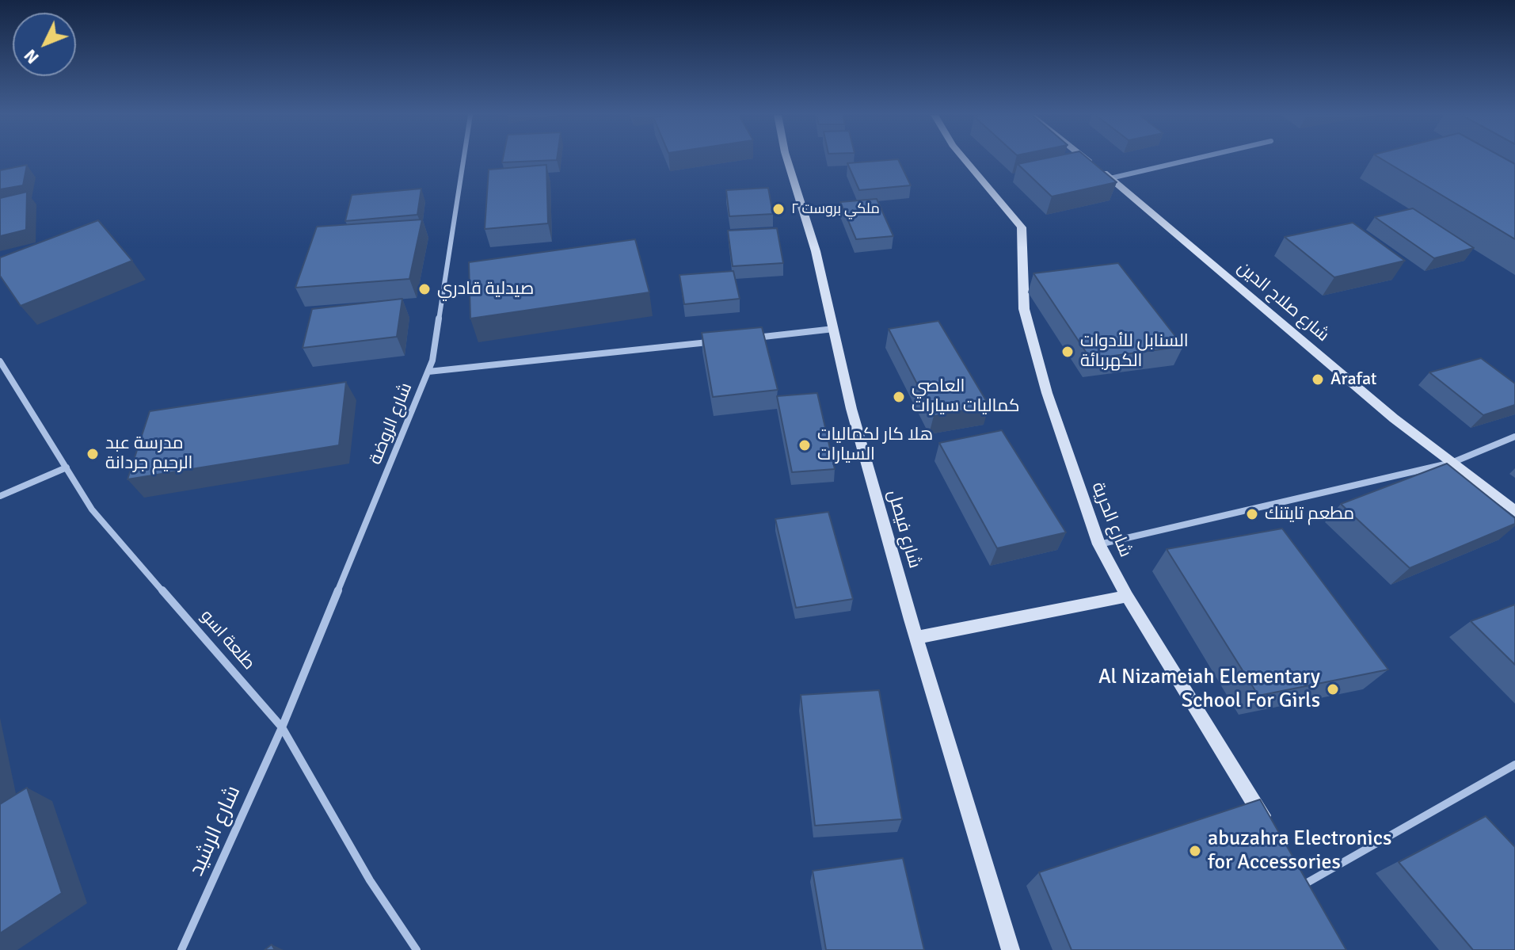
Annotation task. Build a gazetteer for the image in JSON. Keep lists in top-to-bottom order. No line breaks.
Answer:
{"streets":{"main road":["شارع صلاح الدين","شارع الحرية","شارع فيصل"],"street":["شارع الروضة","طلعة اسو","شارع الرشيد"]},"crossings":[["شارع الروضة","طلعة اسو"],["شارع الروضة","شارع الرشيد"],["طلعة اسو","شارع الرشيد"]],"places":["ملكي بروست ٢","صيدلية قادري","السنابل للأدوات الكهربائة","Arafat","العاصي كماليات سيارات","هلا كار لكماليات السيارات","مدرسة عبد الرحيم جردانة","مطعم تايتنك","Al Nizameiah Elementary School For Girls","abuzahra Electronics for Accessories"],"north":"bottom left"}
